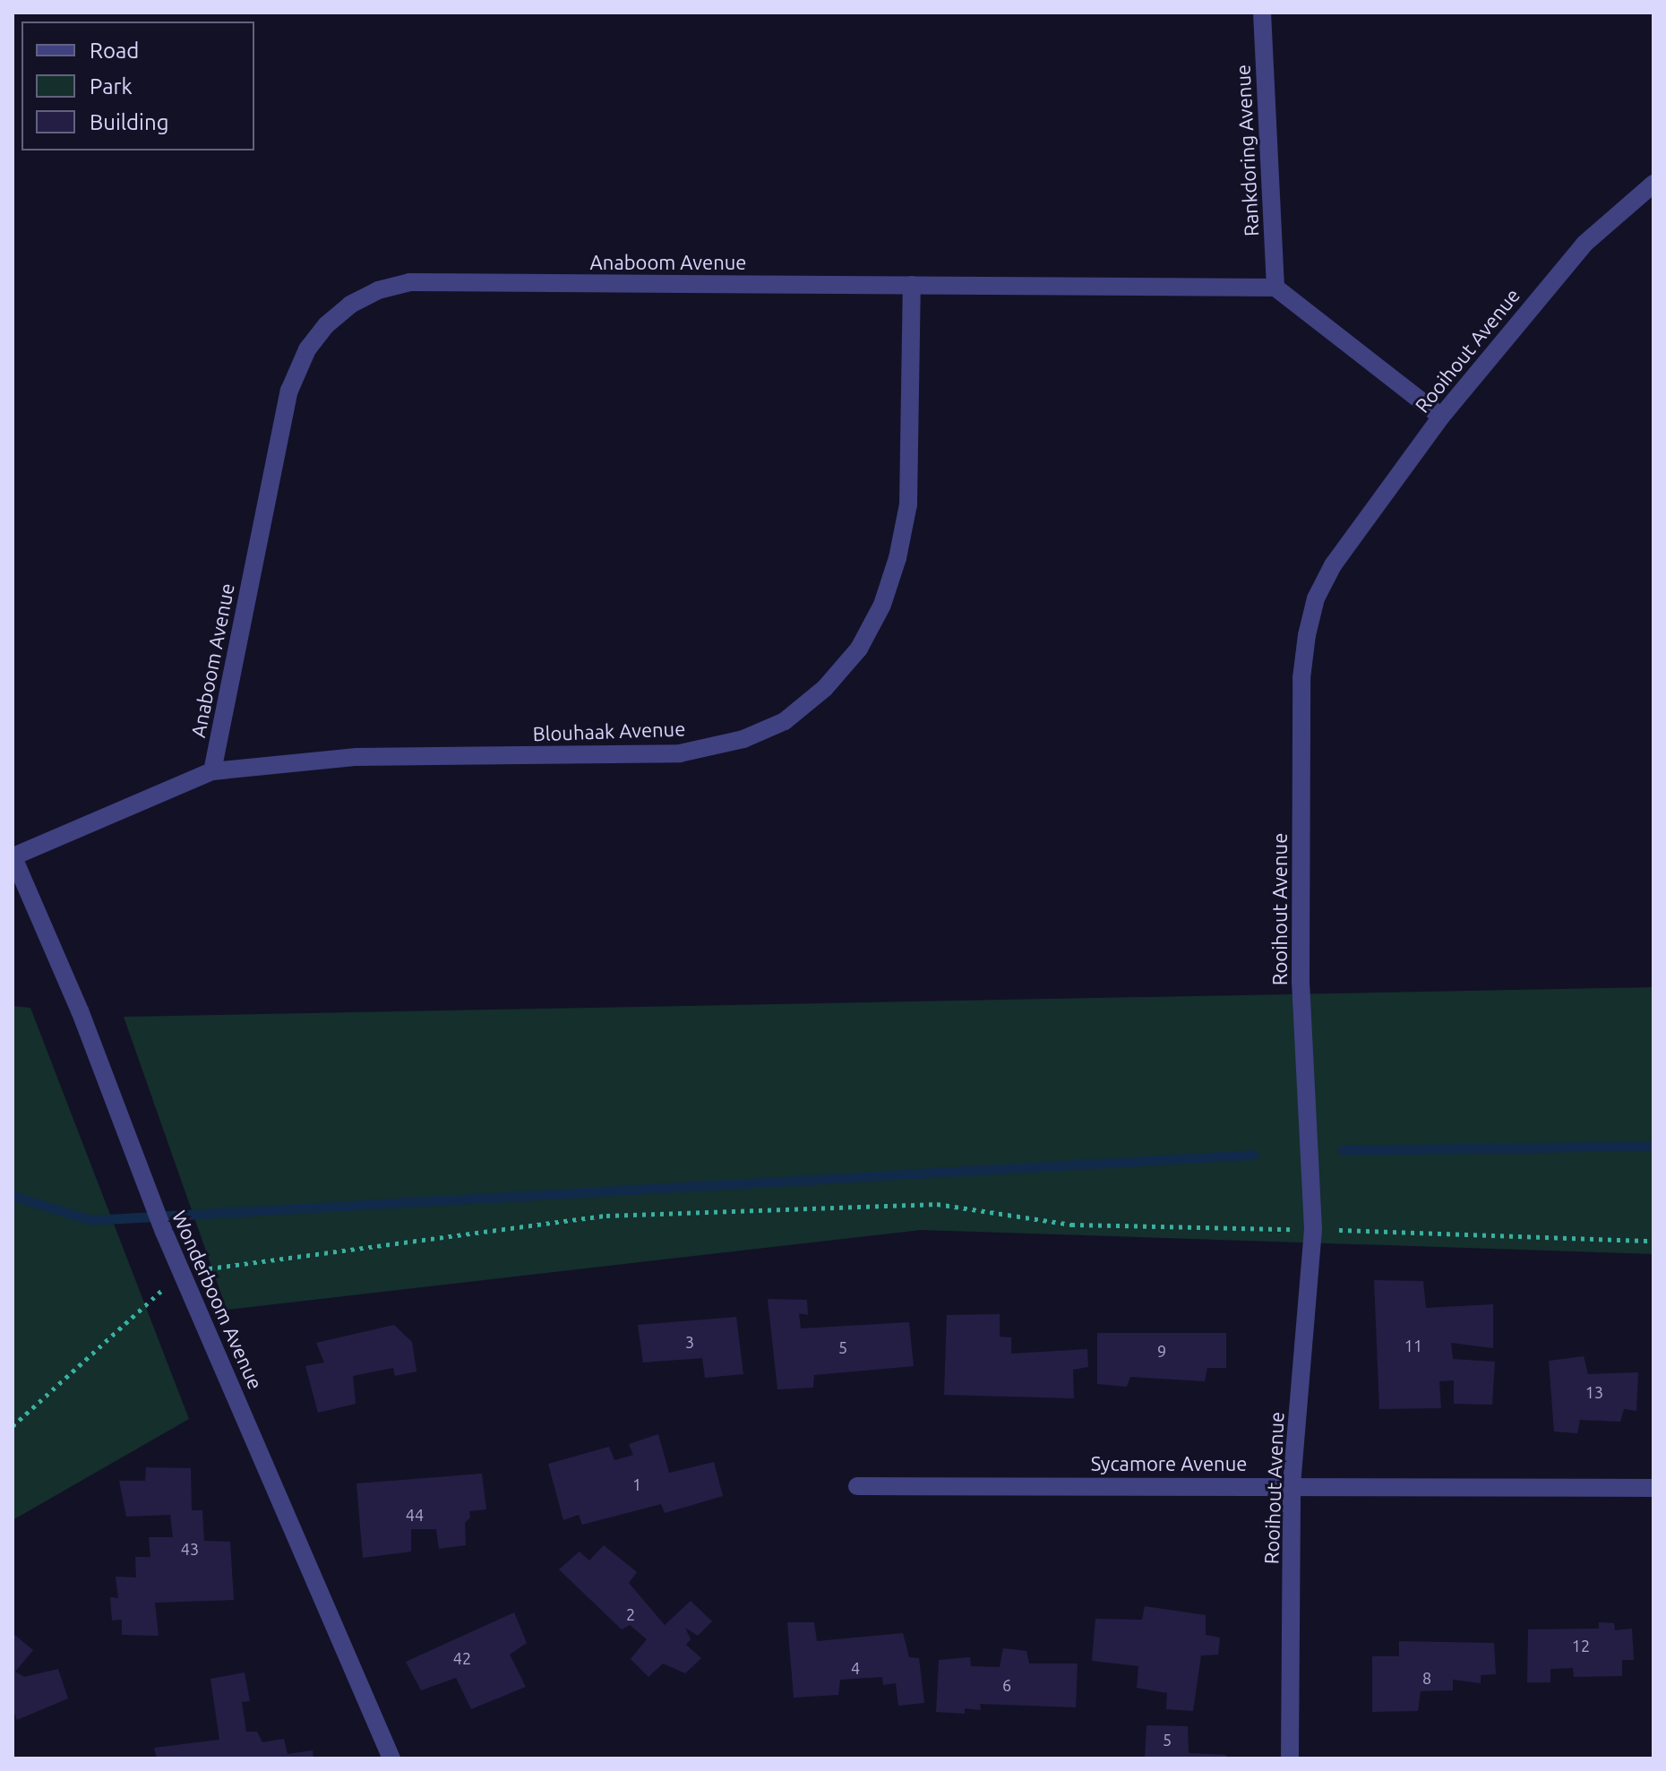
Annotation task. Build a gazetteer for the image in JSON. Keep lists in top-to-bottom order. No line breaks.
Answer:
{"streets":{"street":["Rankdoring Avenue","Anaboom Avenue","Rooihout Avenue","Blouhaak Avenue","Wonderboom Avenue","Sycamore Avenue"]},"crossings":[["Rankdoring Avenue","Anaboom Avenue"],["Anaboom Avenue","Blouhaak Avenue"],["Rooihout Avenue","Sycamore Avenue"],["Blouhaak Avenue","Wonderboom Avenue"]],"house_numbers":["3","11","5","9","13","1","44","43","2","12","42","4","8","6","5"],"legend":["Road","Park","Building"]}
